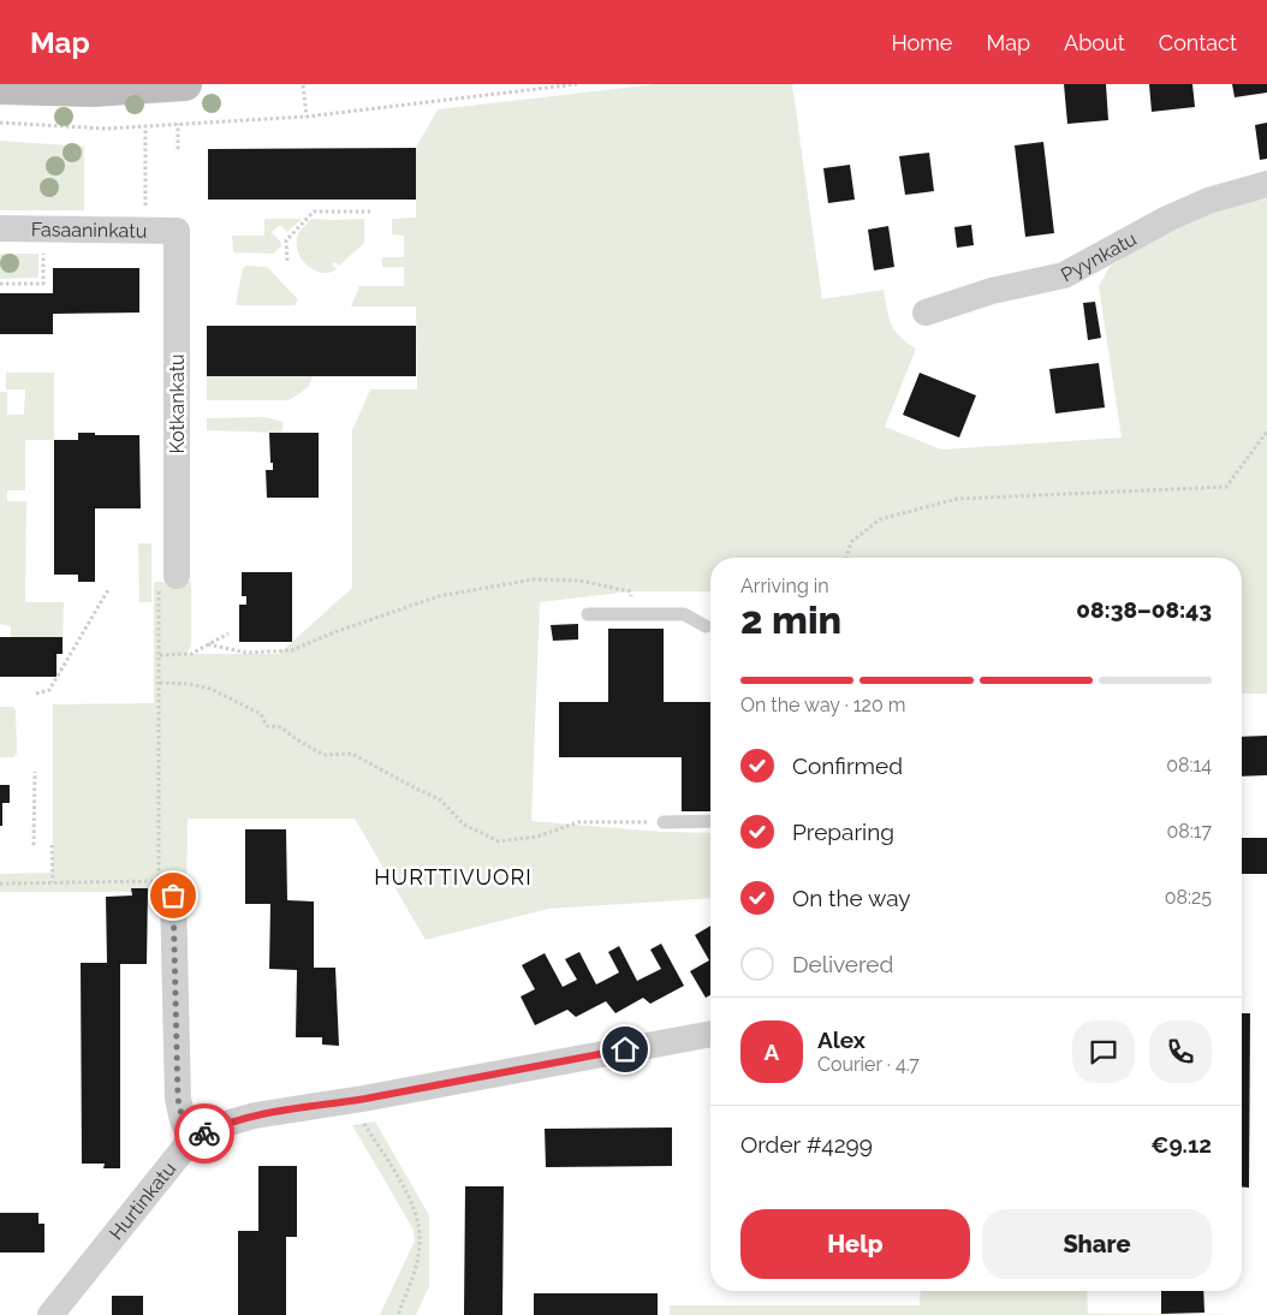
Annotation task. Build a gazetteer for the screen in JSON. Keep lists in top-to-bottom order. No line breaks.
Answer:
{"streets":{"street":["Fasaaninkatu","Pyynkatu","Kotkankatu","Hurtinkatu"]},"crossings":[["Fasaaninkatu","Kotkankatu"]],"districts":["HURTTIVUORI"],"page":{"header":"Map","nav":["Home","Map","About","Contact"],"heading":["2 min","Arriving in","08:38–08:43"],"panel":["Alex","Courier · 4.7","Order #4299","€9.12"],"bar":"On the way · 120 m","list":[["Confirmed","08:14"],["Preparing","08:17"],["On the way","08:25"],"Delivered"],"round":"A","buttons":["Help","Share"]}}
